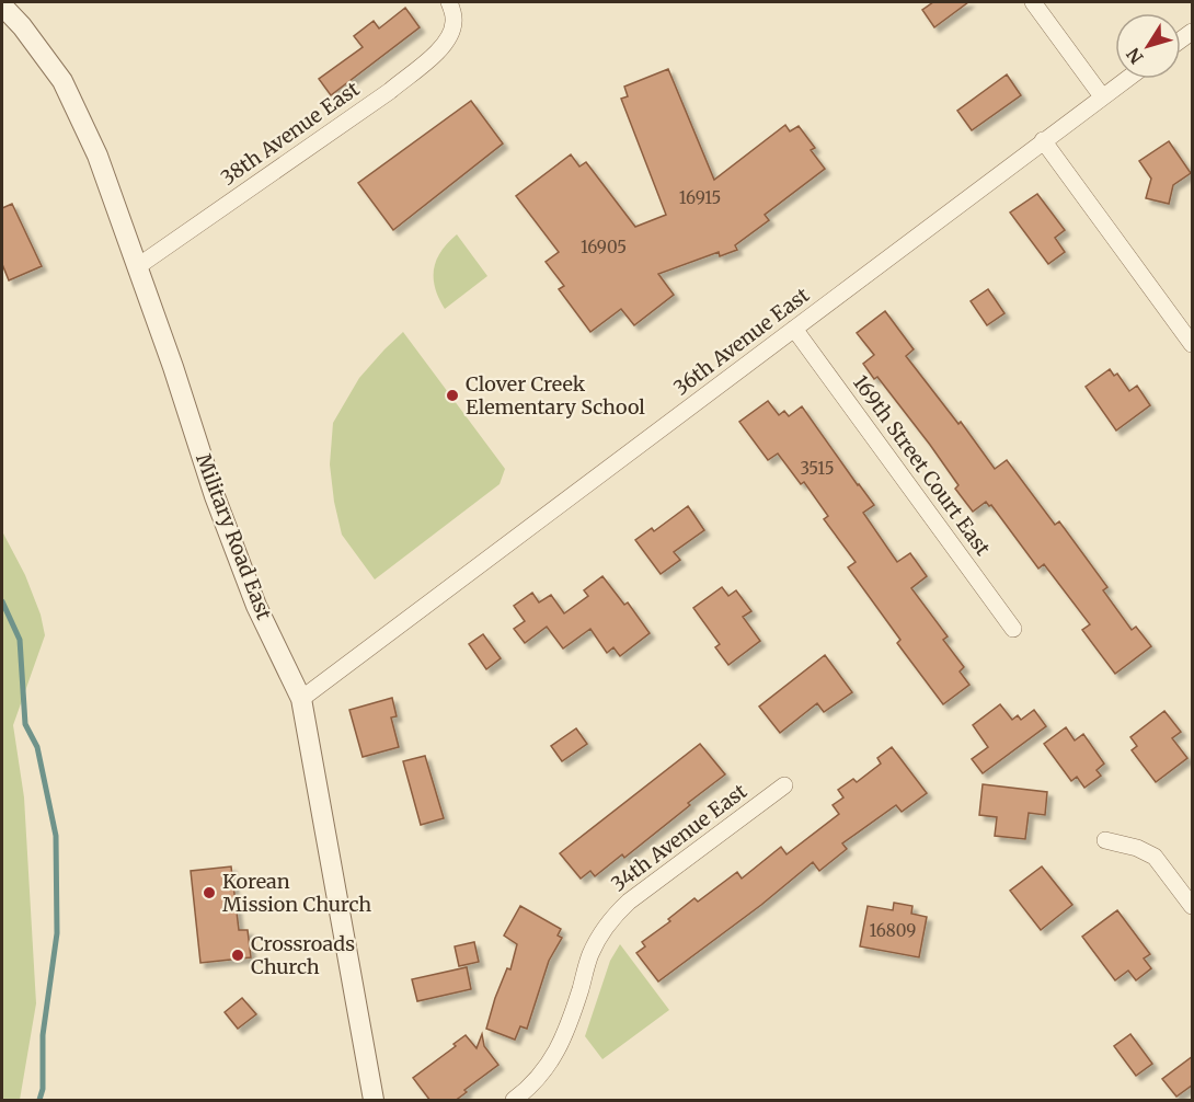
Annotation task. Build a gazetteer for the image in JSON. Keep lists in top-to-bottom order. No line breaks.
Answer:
{"streets":{"street":["38th Avenue East","36th Avenue East","169th Street Court East","Military Road East","34th Avenue East"]},"crossings":[["38th Avenue East","Military Road East"],["36th Avenue East","169th Street Court East"],["36th Avenue East","Military Road East"]],"places":["Clover Creek Elementary School","Korean Mission Church","Crossroads Church"],"house_numbers":["16915","16905","3515","16809"],"north":"bottom left"}
